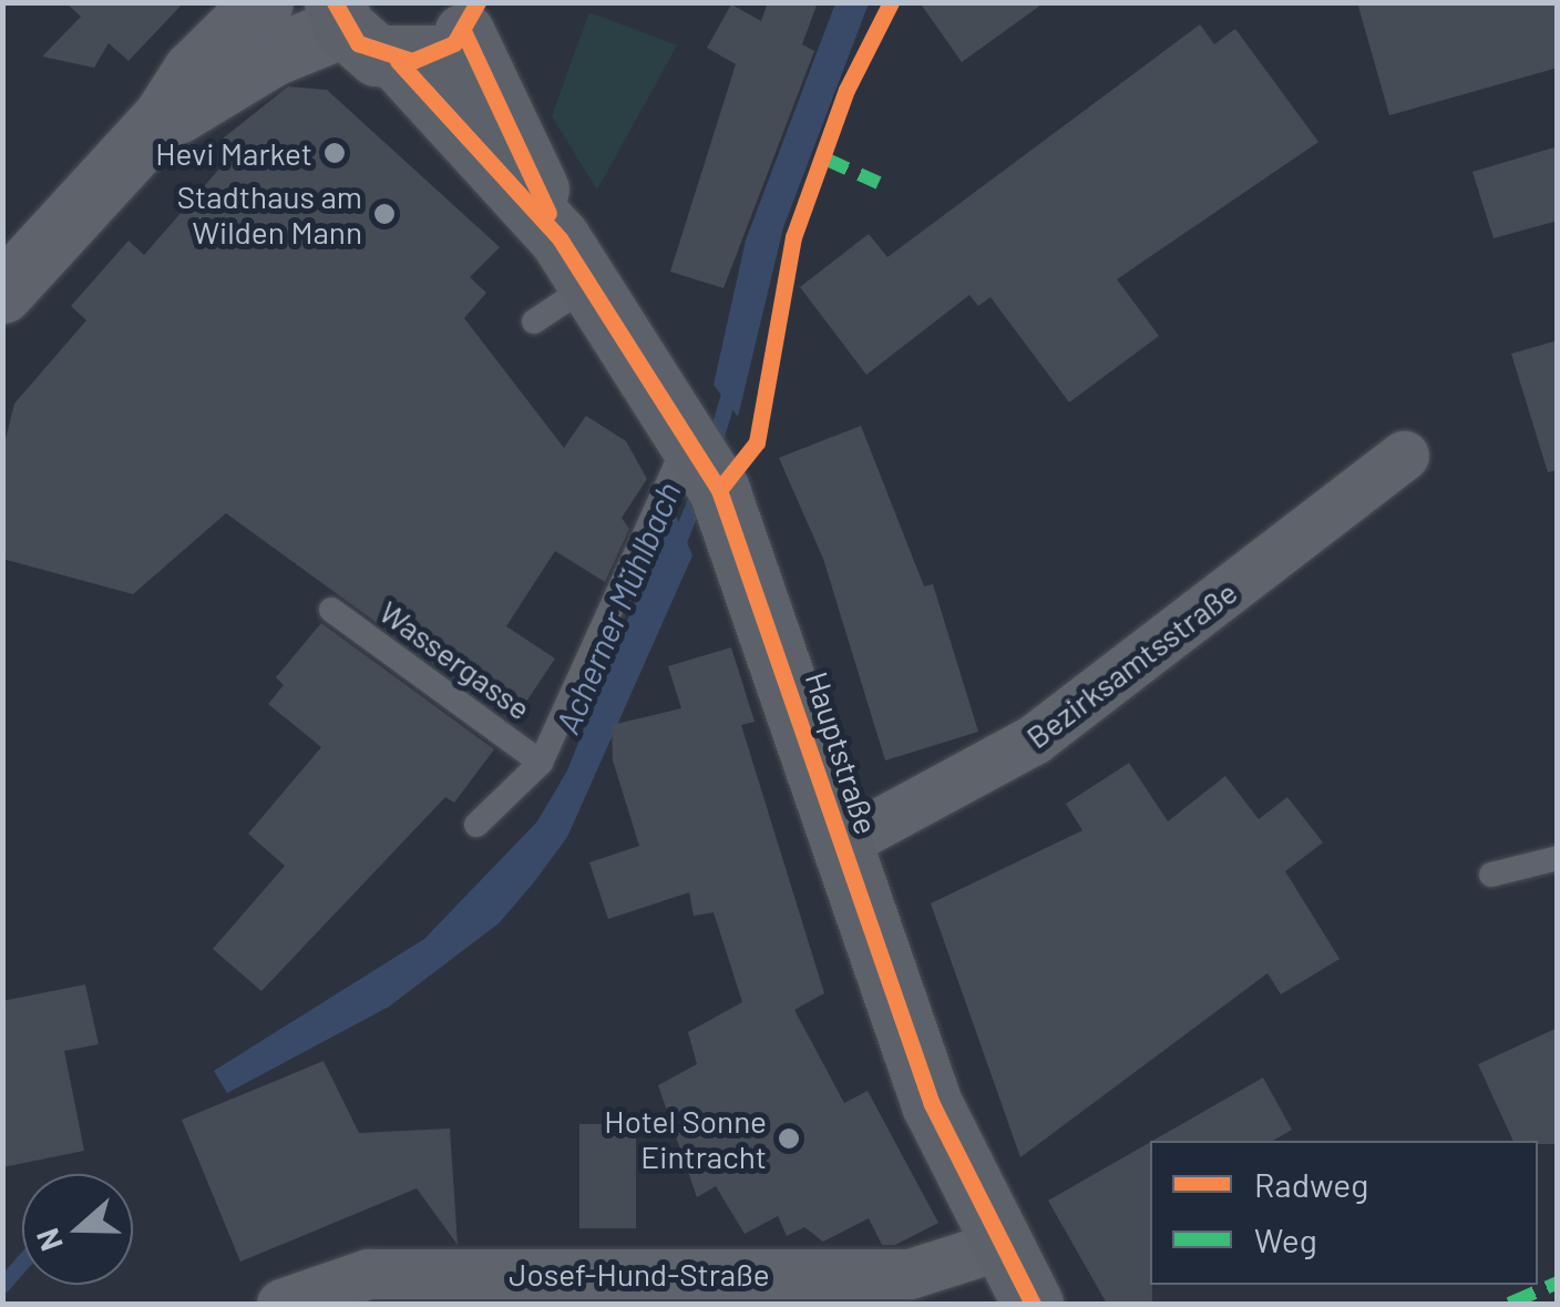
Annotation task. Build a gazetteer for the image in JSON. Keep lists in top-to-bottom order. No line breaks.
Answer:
{"streets":{"main road":["Hauptstraße"],"street":["Bezirksamtsstraße","Josef-Hund-Straße"],"lane":["Wassergasse"]},"crossings":[["Wassergasse","Hauptstraße"],["Bezirksamtsstraße","Hauptstraße"],["Hauptstraße","Josef-Hund-Straße"]],"water":["Acherner Mühlbach"],"places":["Hevi Market","Stadthaus am Wilden Mann","Hotel Sonne Eintracht"],"legend":["Radweg","Weg"],"north":"left"}
